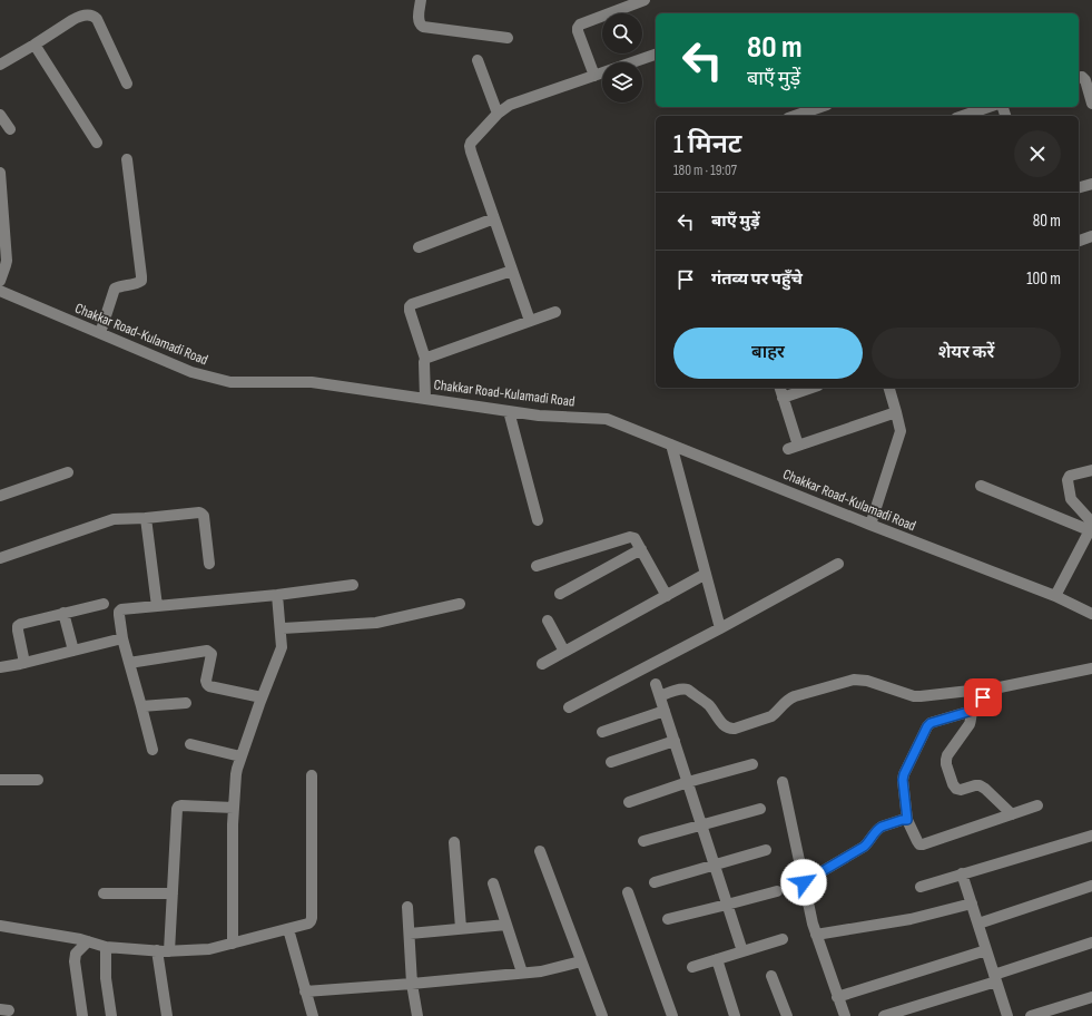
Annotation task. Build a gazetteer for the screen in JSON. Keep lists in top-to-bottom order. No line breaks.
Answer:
{"streets":{"street":["Chakkar Road-Kulamadi Road"]},"page":{"turn":["80 m","बाएँ मुड़ें"],"heading":["1 मिनट","180 m · 19:07"],"list":[{"name":"बाएँ मुड़ें","value":"80 m"},{"name":"गंतव्य पर पहुँचे","value":"100 m"}],"buttons":["बाहर","शेयर करें"]}}
